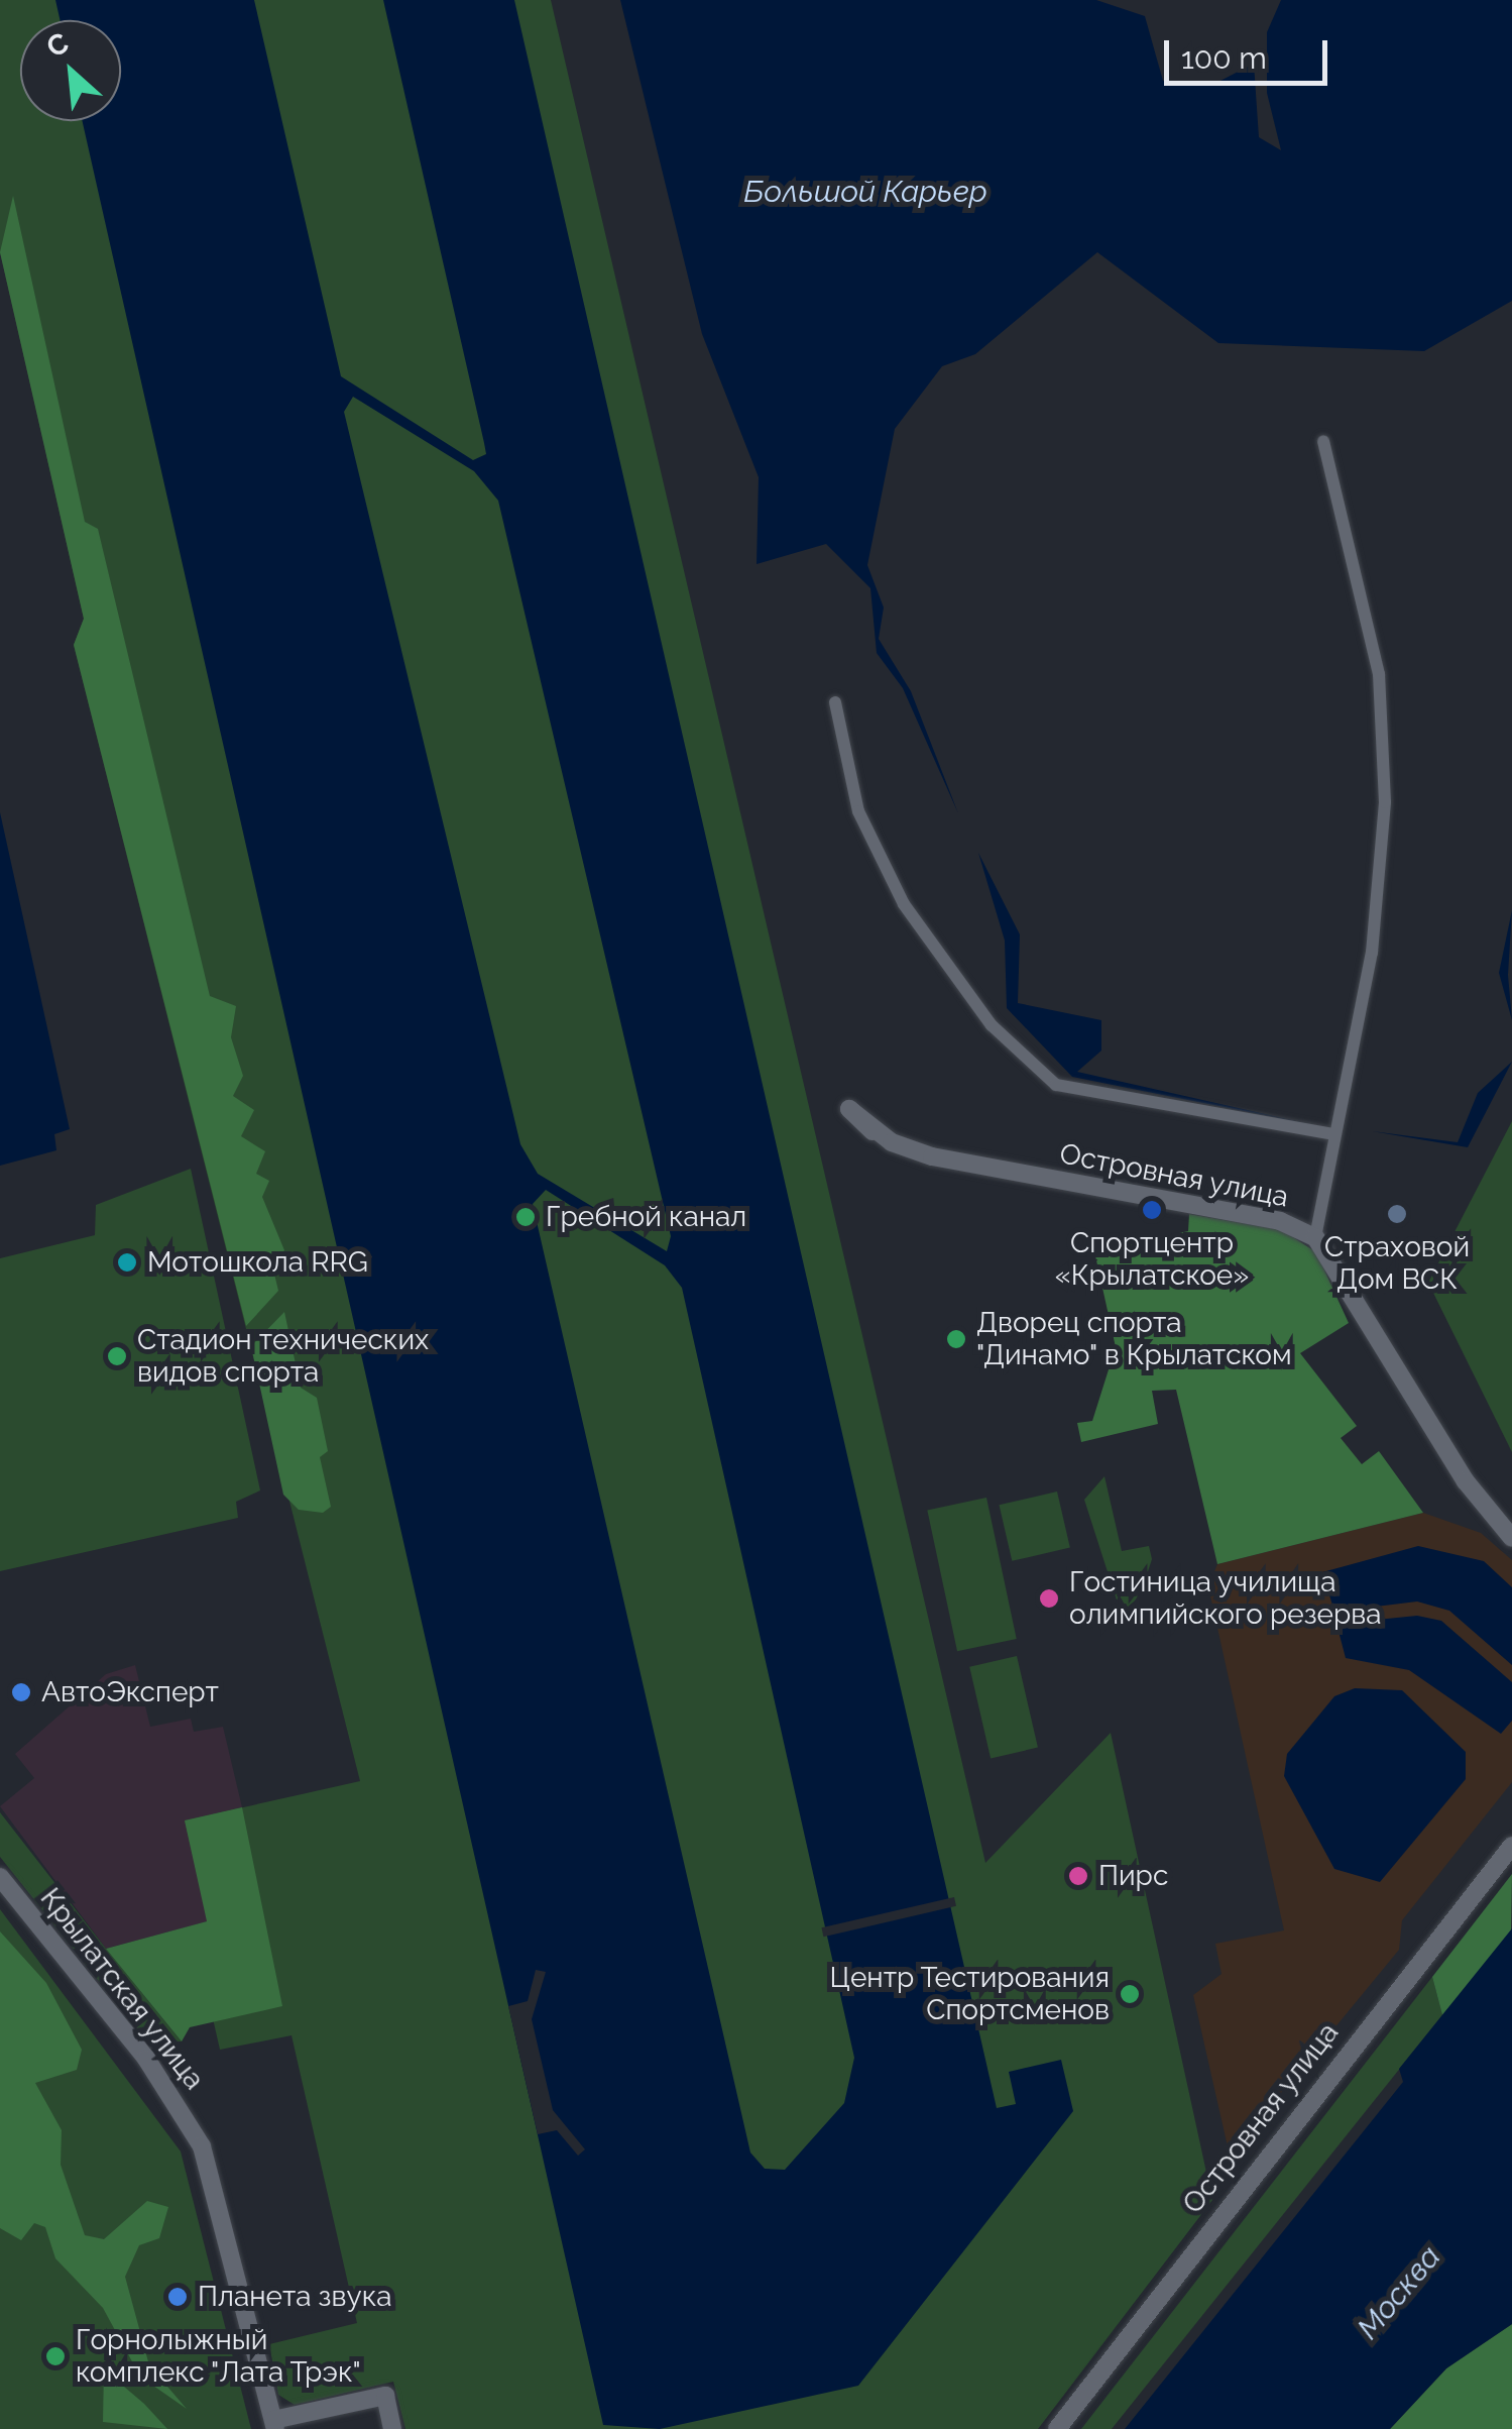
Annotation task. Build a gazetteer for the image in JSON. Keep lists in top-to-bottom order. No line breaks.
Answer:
{"streets":{"street":["Островная улица","Крылатская улица"]},"water":["Большой Карьер","Москва"],"places":["Спортцентр «Крылатское»","Страховой Дом ВСК","Гребной канал","Мотошкола RRG","Дворец спорта \"Динамо\" в Крылатском","Стадион технических видов спорта","Гостиница училища олимпийского резерва","АвтоЭксперт","Пирс","Центр Тестирования Спортсменов","Планета звука","Горнолыжный комплекс \"Лата Трэк\""],"scale_bar":"100 m","north":"top left"}
